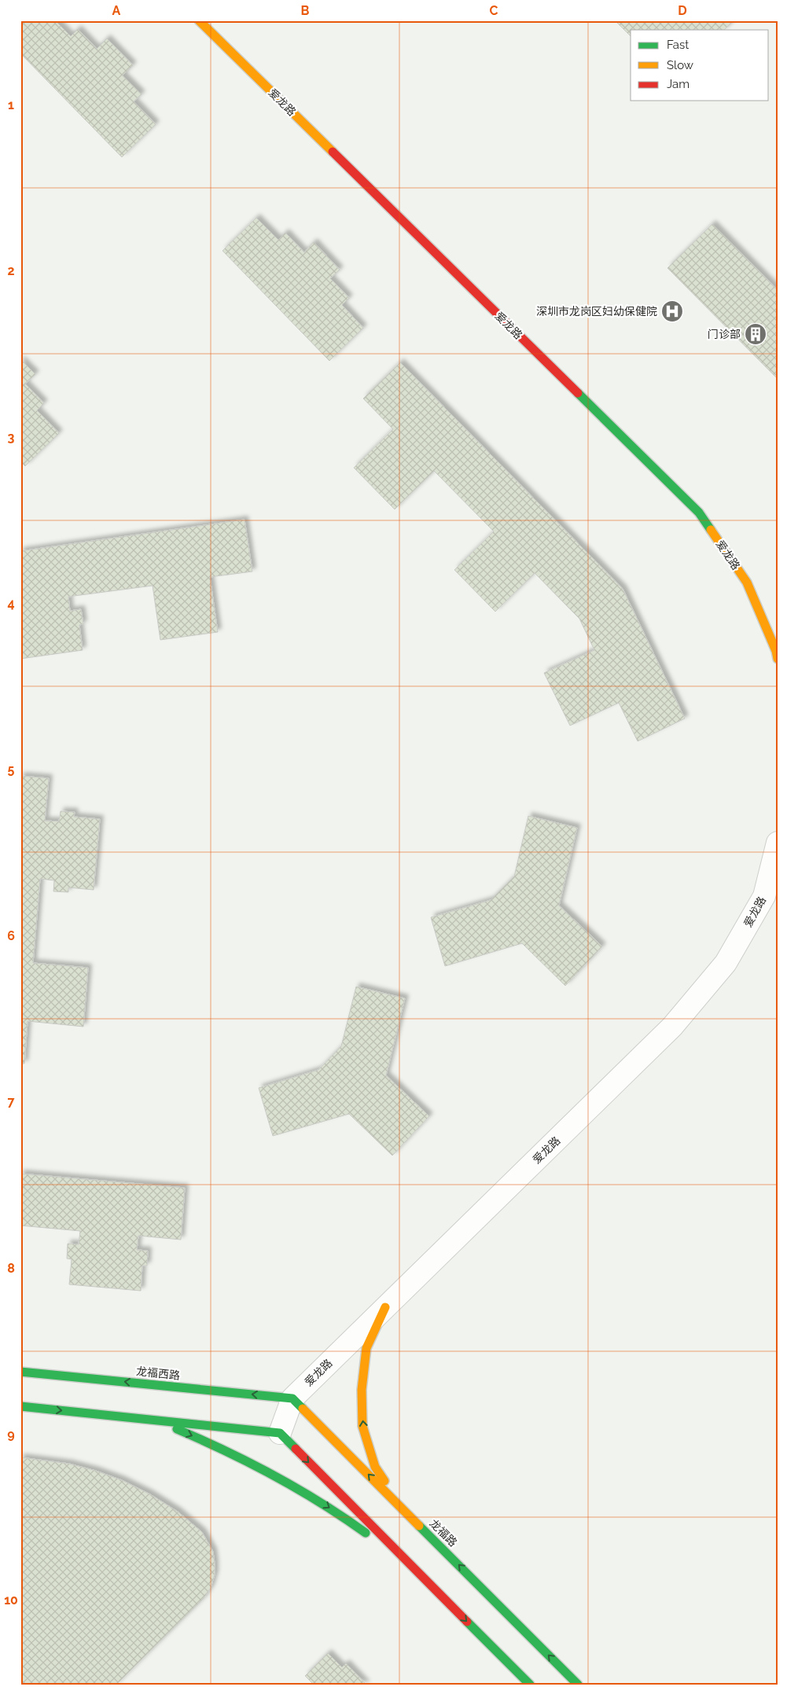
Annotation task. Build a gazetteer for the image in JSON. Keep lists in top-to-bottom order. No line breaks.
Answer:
{"streets":{"street":["爱龙路","龙福西路","龙福路"]},"crossings":[["爱龙路","龙福西路"],["爱龙路","龙福路"],["龙福西路","龙福路"]],"places":{"hospital":["深圳市龙岗区妇幼保健院"],"building":["门诊部"]},"legend":["Fast","Slow","Jam"],"grid":{"columns":["A","B","C","D"],"rows":["1","2","3","4","5","6","7","8","9","10"]}}
